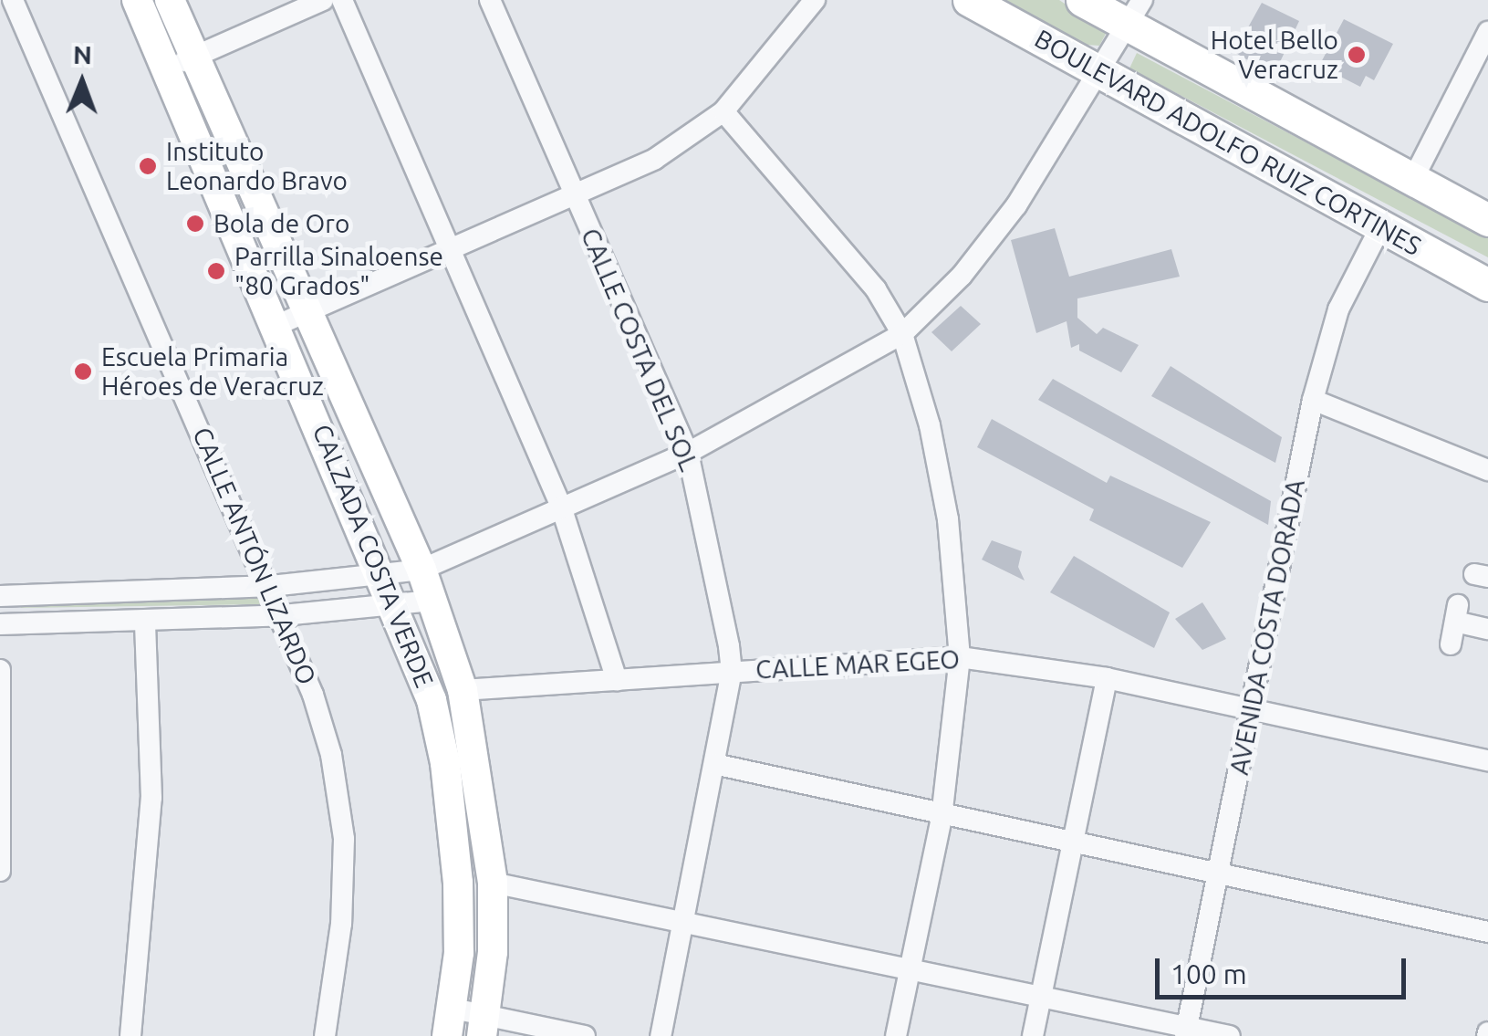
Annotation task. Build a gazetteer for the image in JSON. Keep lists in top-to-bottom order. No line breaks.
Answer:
{"streets":{"main road":["BOULEVARD ADOLFO RUIZ CORTINES","CALZADA COSTA VERDE"],"street":["CALLE COSTA DEL SOL","CALLE ANTÓN LIZARDO","AVENIDA COSTA DORADA","CALLE MAR EGEO"]},"crossings":[["BOULEVARD ADOLFO RUIZ CORTINES","AVENIDA COSTA DORADA"],["CALLE COSTA DEL SOL","CALLE MAR EGEO"],["CALZADA COSTA VERDE","CALLE MAR EGEO"],["AVENIDA COSTA DORADA","CALLE MAR EGEO"]],"places":["Hotel Bello Veracruz","Instituto Leonardo Bravo","Bola de Oro","Parrilla Sinaloense \"80 Grados\"","Escuela Primaria Héroes de Veracruz"],"scale_bar":"100 m","north":"top"}
